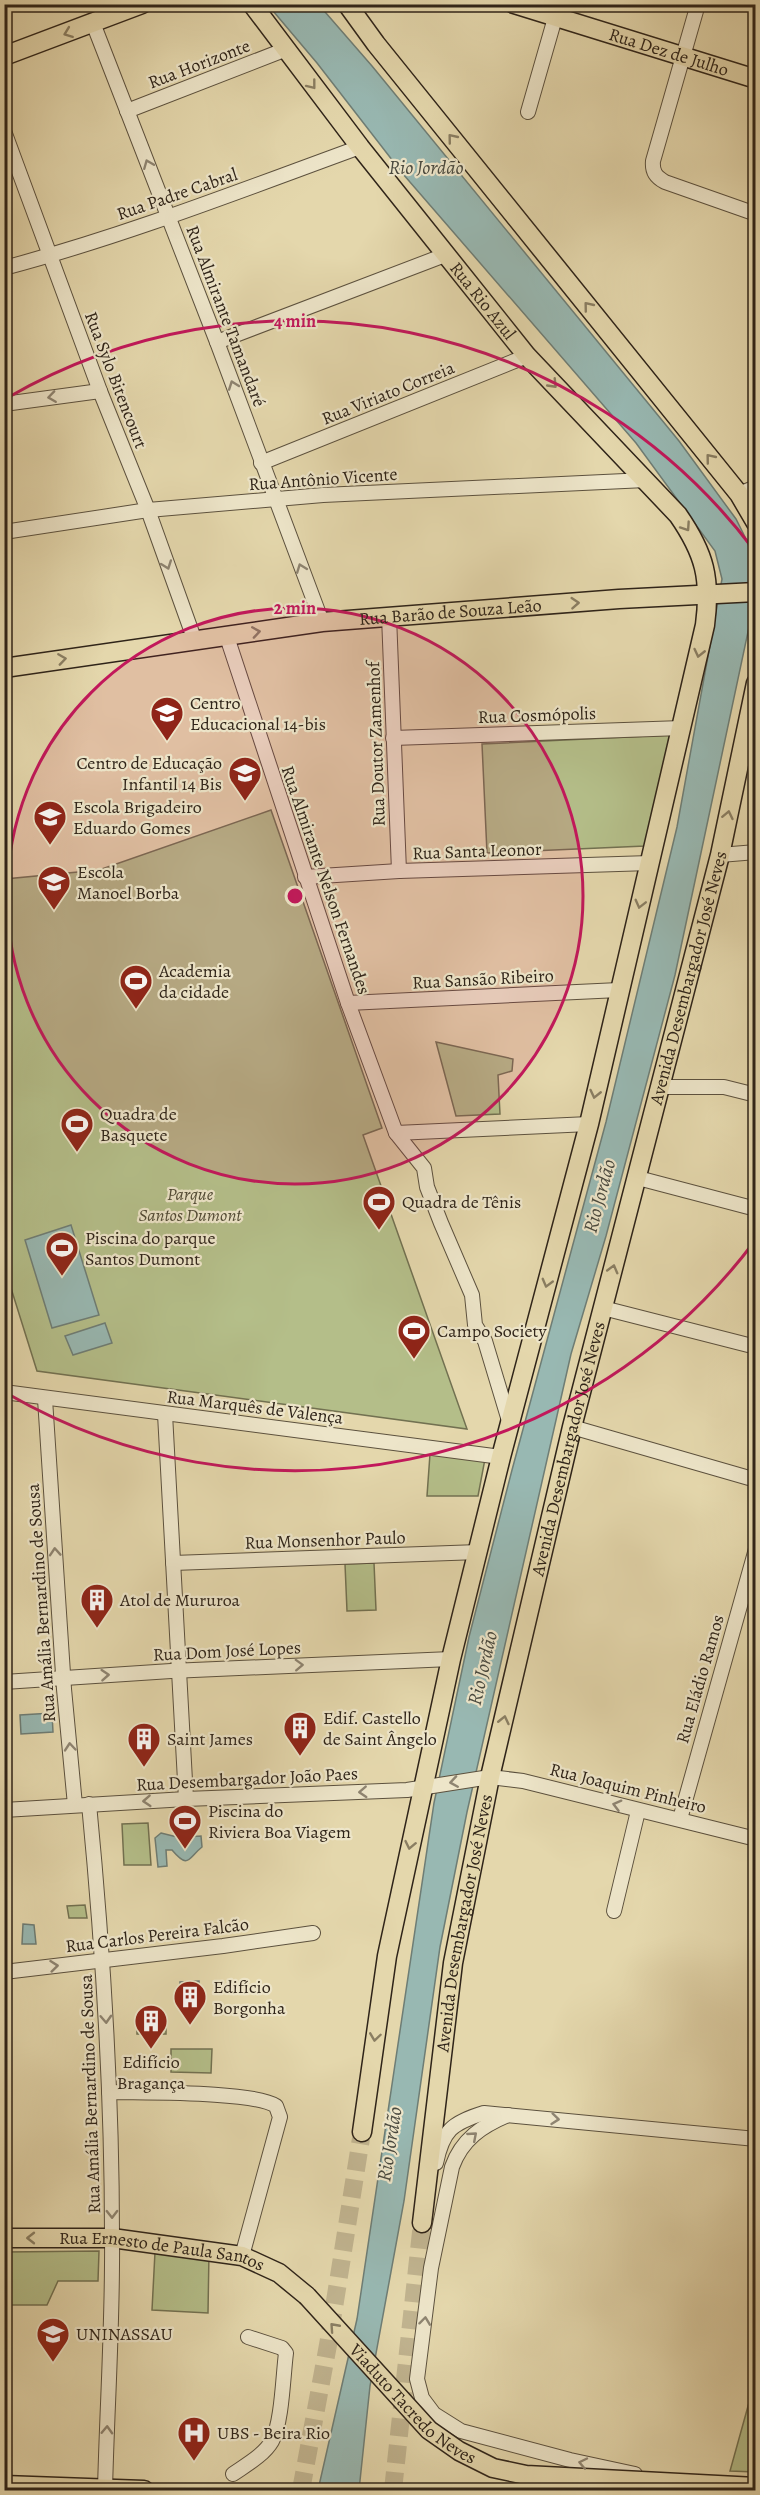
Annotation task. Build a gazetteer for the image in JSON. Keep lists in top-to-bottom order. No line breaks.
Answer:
{"streets":{"main road":["Rua Dez de Julho","Rua Rio Azul","Rua Barão de Souza Leão","Avenida Desembargador José Neves","Rua Ernesto de Paula Santos","Viaduto Tacredo Neves"],"street":["Rua Horizonte","Rua Padre Cabral","Rua Almirante Tamandaré","Rua Sylo Bitencourt","Rua Viriato Correia","Rua Antônio Vicente","Rua Cosmópolis","Rua Doutor Zamenhof","Rua Santa Leonor","Rua Almirante Nelson Fernandes","Rua Sansão Ribeiro","Rua Marquês de Valença","Rua Monsenhor Paulo","Rua Amália Bernardino de Sousa","Rua Dom José Lopes","Rua Eládio Ramos","Rua Desembargador João Paes","Rua Joaquim Pinheiro","Rua Carlos Pereira Falcão"]},"crossings":[["Rua Horizonte","Rua Rio Azul"],["Rua Horizonte","Rua Almirante Tamandaré"],["Rua Padre Cabral","Rua Rio Azul"],["Rua Padre Cabral","Rua Almirante Tamandaré"],["Rua Padre Cabral","Rua Sylo Bitencourt"],["Rua Rio Azul","Rua Viriato Correia"],["Rua Rio Azul","Rua Antônio Vicente"],["Rua Rio Azul","Rua Barão de Souza Leão"],["Rua Almirante Tamandaré","Rua Viriato Correia"],["Rua Almirante Tamandaré","Rua Antônio Vicente"],["Rua Almirante Tamandaré","Rua Barão de Souza Leão"],["Rua Sylo Bitencourt","Rua Antônio Vicente"],["Rua Sylo Bitencourt","Rua Barão de Souza Leão"],["Rua Barão de Souza Leão","Rua Doutor Zamenhof"],["Rua Barão de Souza Leão","Rua Almirante Nelson Fernandes"],["Rua Cosmópolis","Rua Doutor Zamenhof"],["Rua Doutor Zamenhof","Rua Santa Leonor"],["Rua Santa Leonor","Rua Almirante Nelson Fernandes"],["Rua Almirante Nelson Fernandes","Rua Sansão Ribeiro"],["Avenida Desembargador José Neves","Rua Desembargador João Paes"],["Avenida Desembargador José Neves","Rua Joaquim Pinheiro"],["Rua Marquês de Valença","Rua Amália Bernardino de Sousa"],["Rua Amália Bernardino de Sousa","Rua Dom José Lopes"],["Rua Amália Bernardino de Sousa","Rua Desembargador João Paes"],["Rua Amália Bernardino de Sousa","Rua Carlos Pereira Falcão"],["Rua Amália Bernardino de Sousa","Rua Ernesto de Paula Santos"],["Rua Eládio Ramos","Rua Joaquim Pinheiro"],["Rua Desembargador João Paes","Rua Joaquim Pinheiro"],["Rua Ernesto de Paula Santos","Viaduto Tacredo Neves"]],"one_way":["Rua Almirante Tamandaré","Rua Barão de Souza Leão","Rua Dom José Lopes","Rua Desembargador João Paes","Rua Joaquim Pinheiro","Viaduto Tacredo Neves"],"water":["Rio Jordão"],"parks":["Parque Santos Dumont"],"places":{"school or university":["Centro Educacional 14-bis","Centro de Educação Infantil 14 Bis","Escola Brigadeiro Eduardo Gomes","Escola Manoel Borba","UNINASSAU"],"sports":["Academia da cidade","Quadra de Basquete","Quadra de Tênis","Piscina do parque Santos Dumont","Campo Society","Piscina do Riviera Boa Viagem"],"building":["Atol de Mururoa","Edif. Castello de Saint Ângelo","Saint James","Edifício Borgonha","Edifício Bragança"],"hospital":["UBS - Beira Rio"]},"rings":["4 min","2 min"]}
